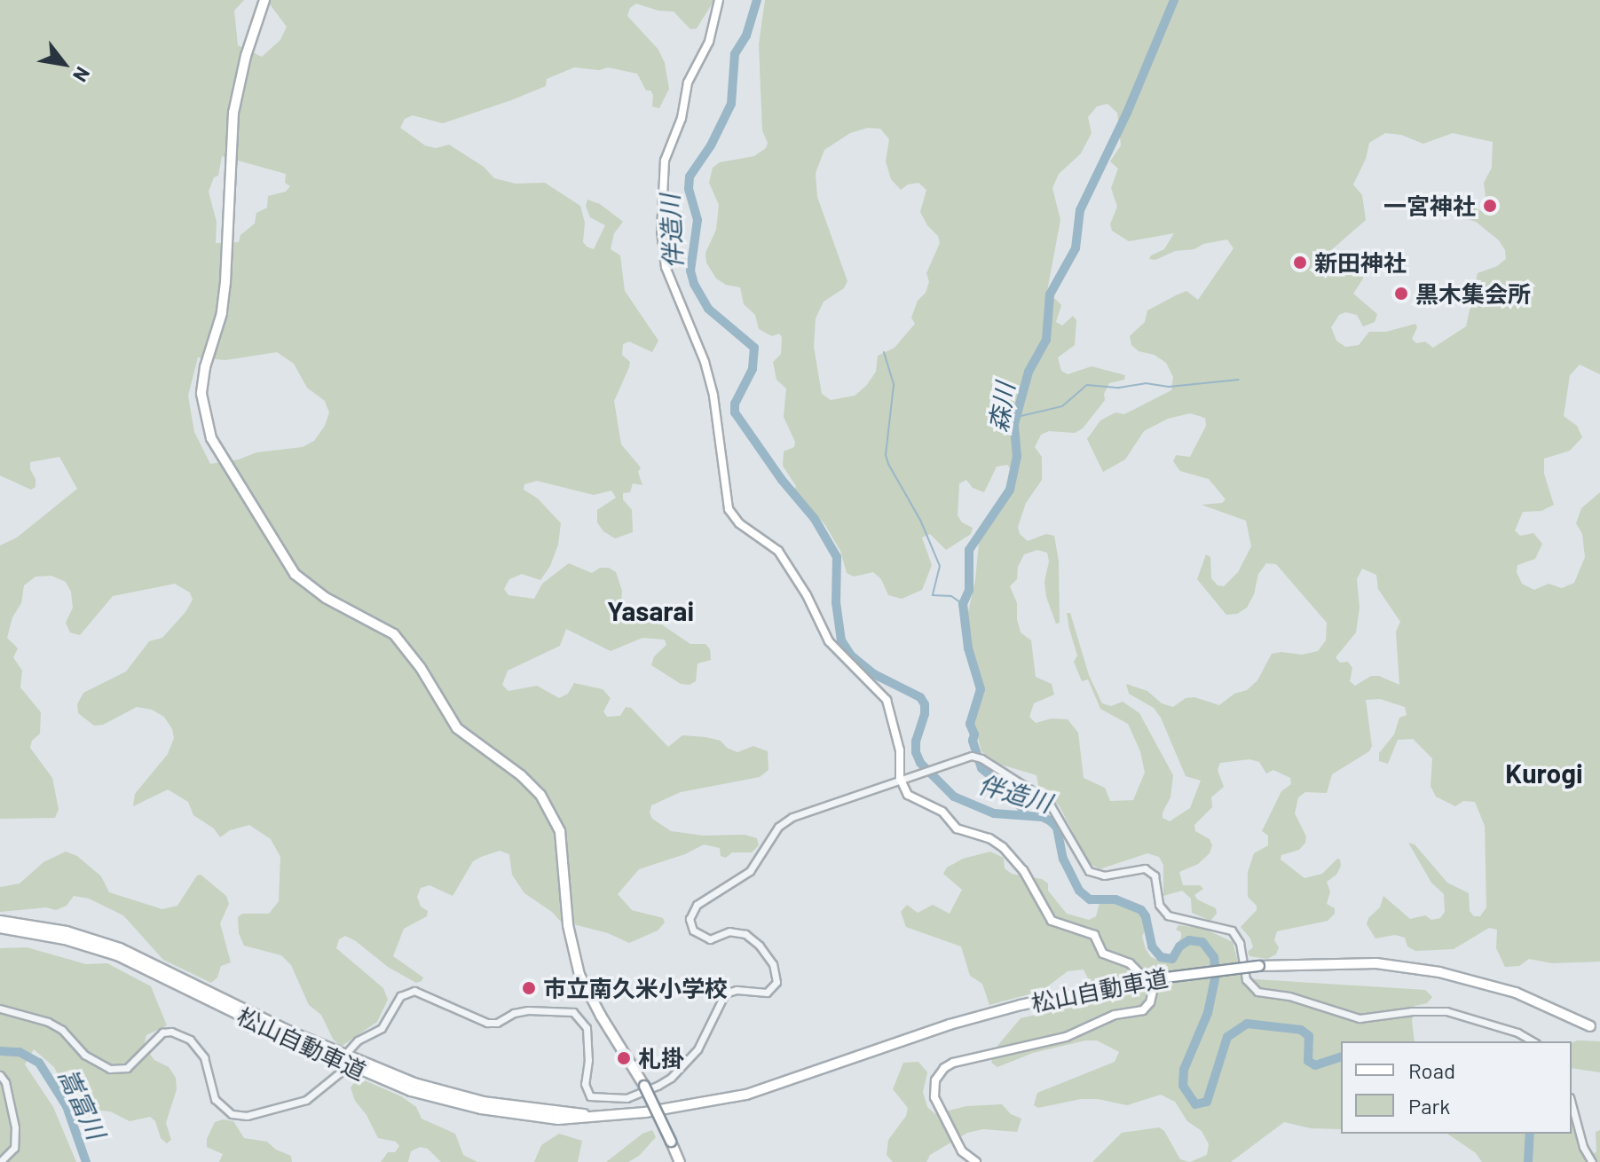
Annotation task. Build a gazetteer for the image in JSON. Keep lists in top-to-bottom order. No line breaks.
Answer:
{"streets":{"highway":["松山自動車道"]},"districts":["Yasarai","Kurogi"],"water":["伴造川","森川","嵩富川"],"places":["一宮神社","新田神社","黒木集会所","市立南久米小学校","札掛"],"legend":["Road","Park"],"north":"bottom right"}
